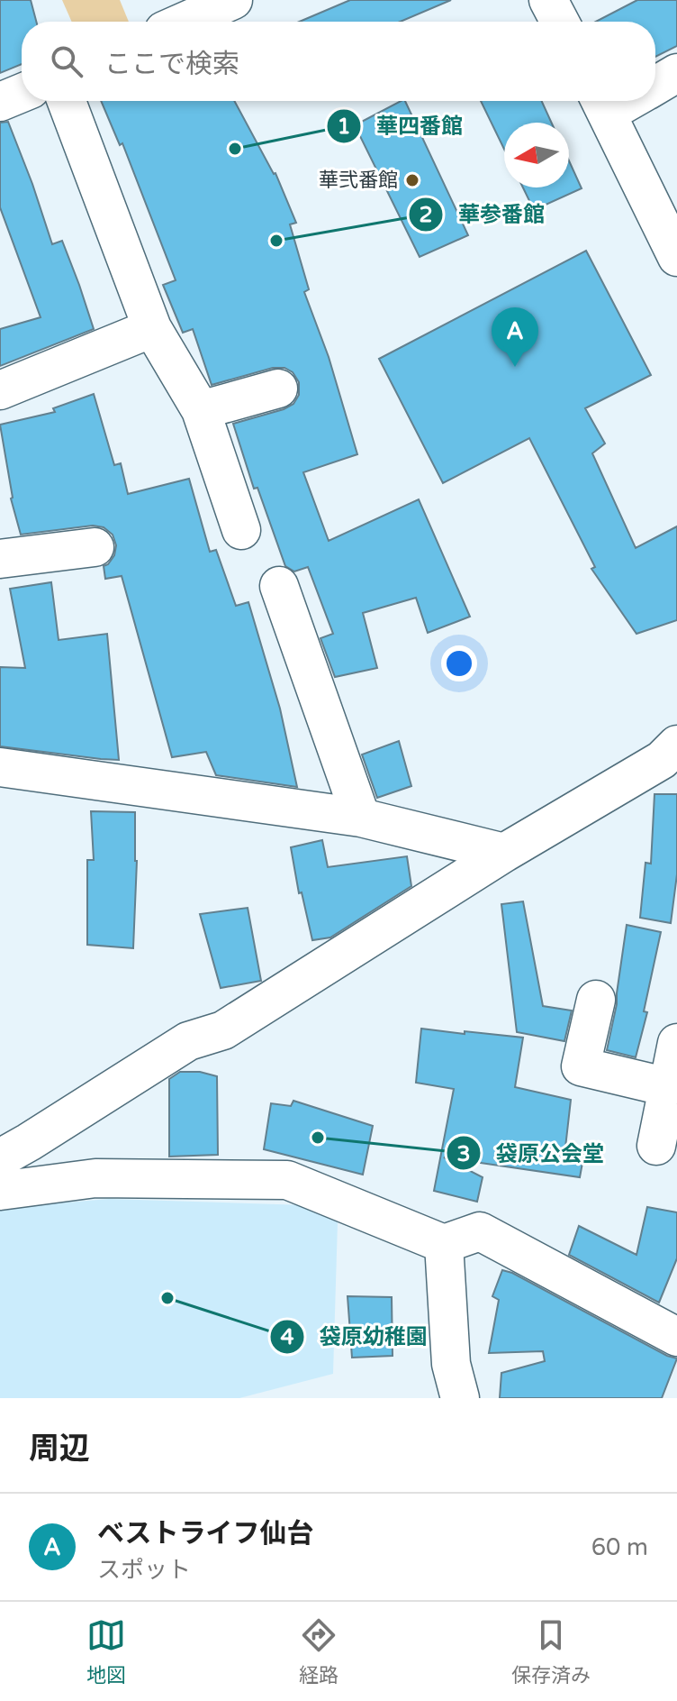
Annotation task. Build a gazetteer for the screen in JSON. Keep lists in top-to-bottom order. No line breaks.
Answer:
{"places":["華四番館","華弐番館","華参番館","袋原公会堂","袋原幼稚園"],"north":"left","page":{"search":"ここで検索","pins":"A","heading":"周辺","list":[{"mark":"A","name":"ベストライフ仙台","note":"スポット","value":"60 m"}],"nav":["地図","経路","保存済み"]}}
